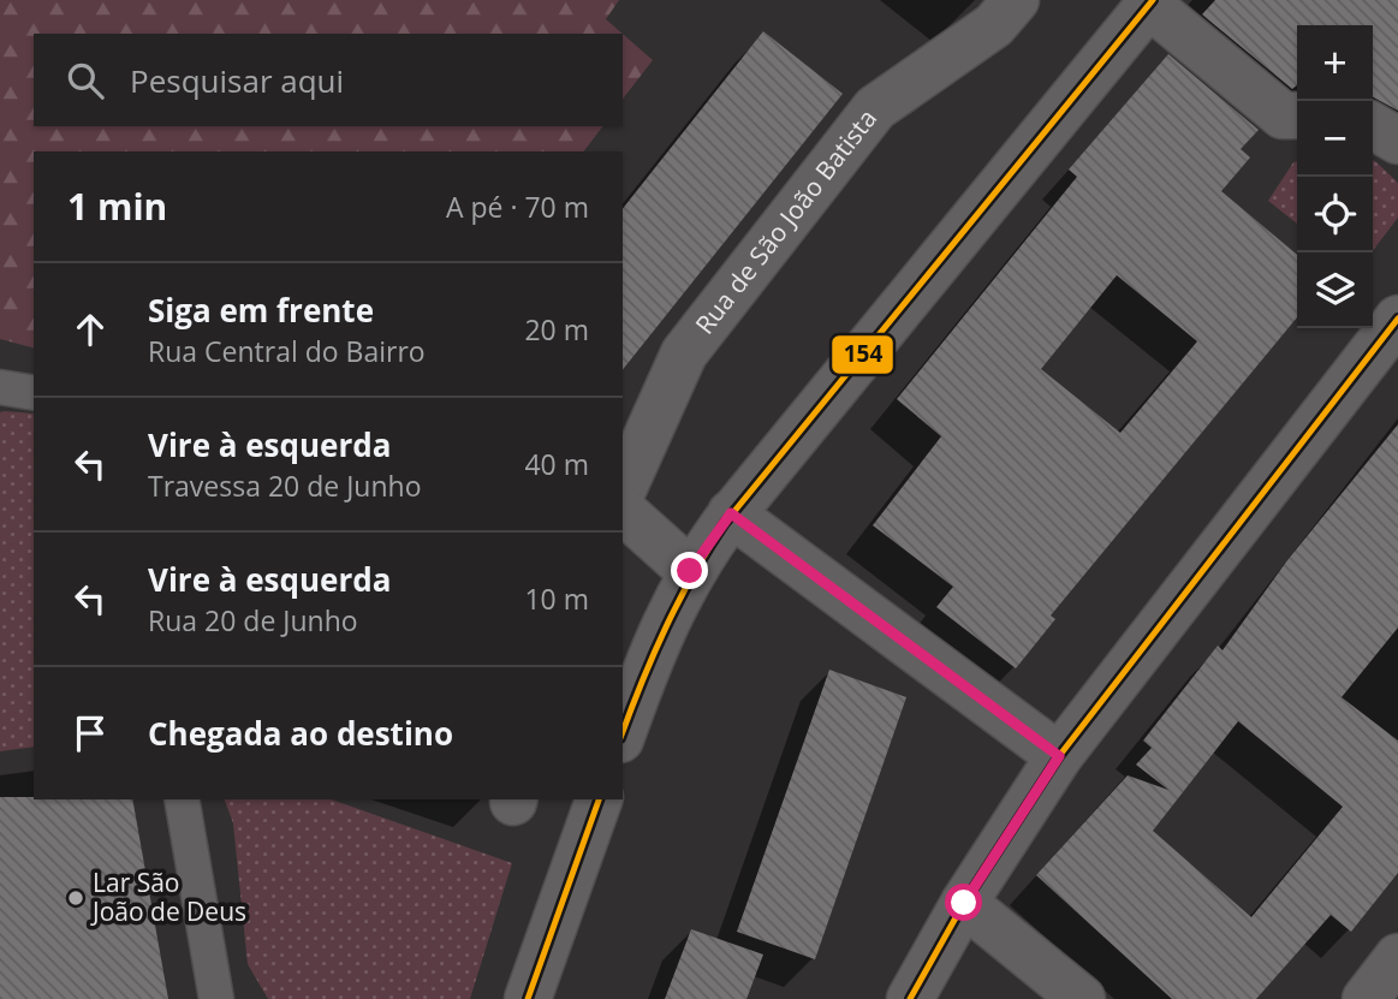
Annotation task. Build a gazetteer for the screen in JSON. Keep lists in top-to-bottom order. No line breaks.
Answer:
{"streets":{"street":["Rua de São João Batista"]},"places":["Lar São João de Deus"],"lines":["transit line 154"],"page":{"map_buttons":["+","−"],"search":"Pesquisar aqui","heading":["1 min","A pé · 70 m"],"list":[["Siga em frente","Rua Central do Bairro","20 m"],["Vire à esquerda","Travessa 20 de Junho","40 m"],["Vire à esquerda","Rua 20 de Junho","10 m"],"Chegada ao destino"]}}
